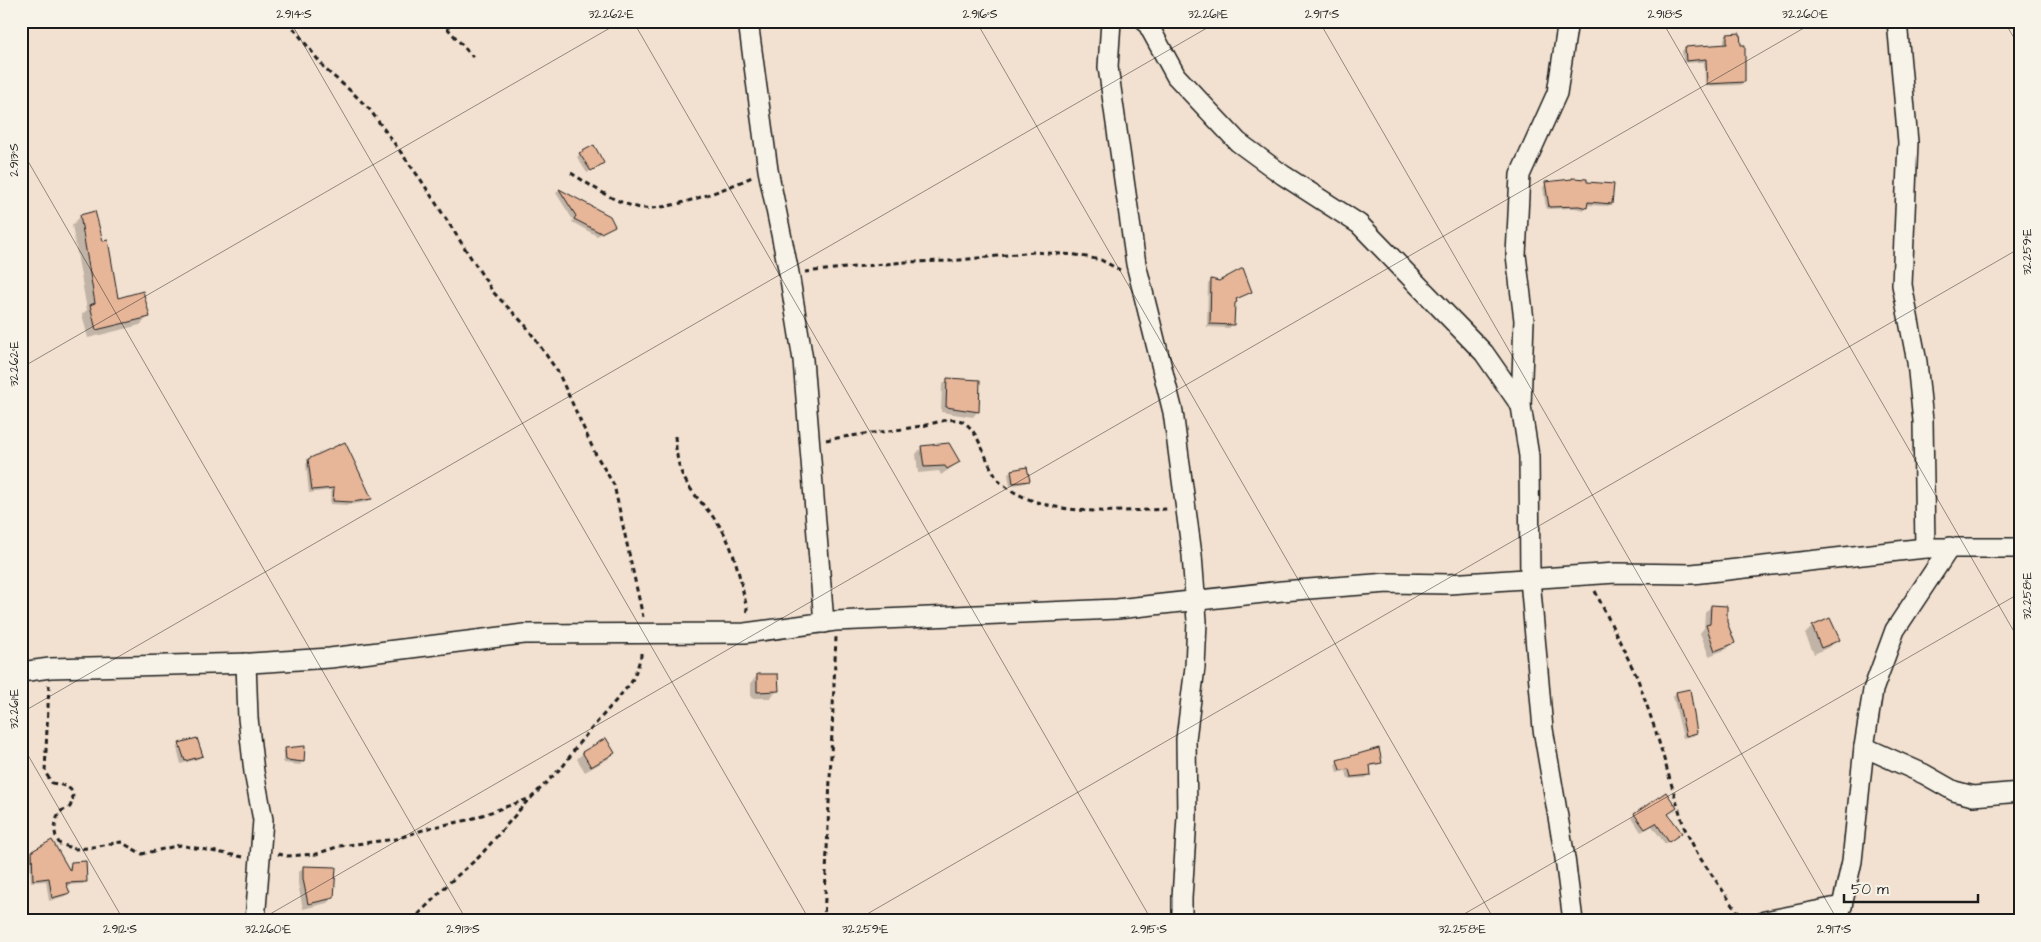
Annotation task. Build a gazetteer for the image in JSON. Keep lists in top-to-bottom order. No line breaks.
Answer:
{"scale_bar":"50 m","coordinates":["2.914°S","32.262°E","2.916°S","32.261°E","2.917°S","2.918°S","32.260°E","2.913°S","32.259°E","32.258°E","2.912°S","2.915°S"]}
